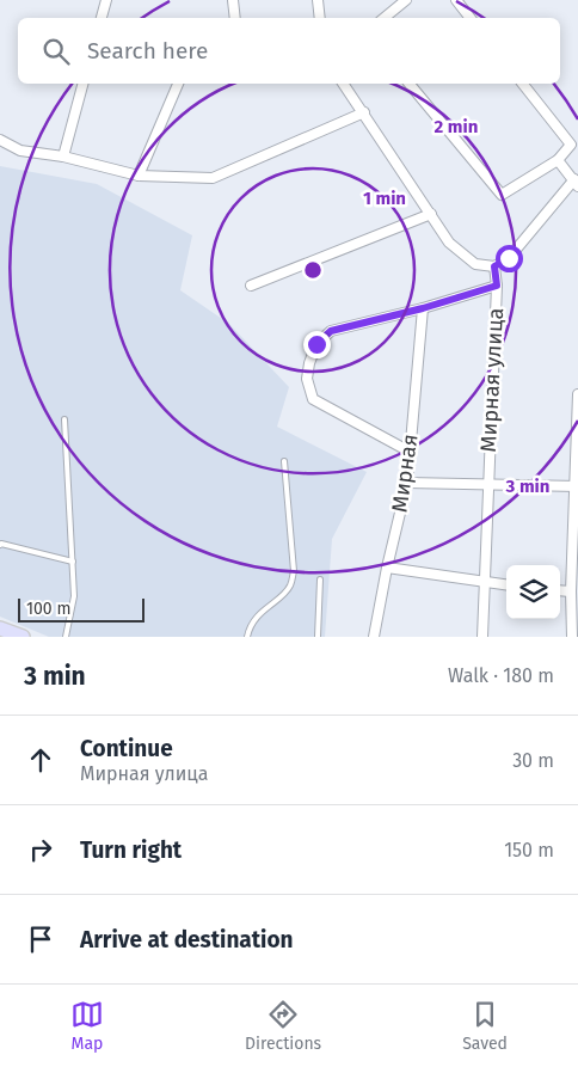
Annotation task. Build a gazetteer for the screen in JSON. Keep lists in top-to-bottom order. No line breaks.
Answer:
{"streets":{"street":["Мирная улица","Мирная"]},"scale_bar":"100 m","page":{"search":"Search here","scale":"100 m","heading":["3 min","Walk · 180 m"],"list":[["Continue","Мирная улица","30 m"],["Turn right","150 m"],"Arrive at destination"],"nav":["Map","Directions","Saved"]},"rings":["2 min","1 min","3 min"]}
